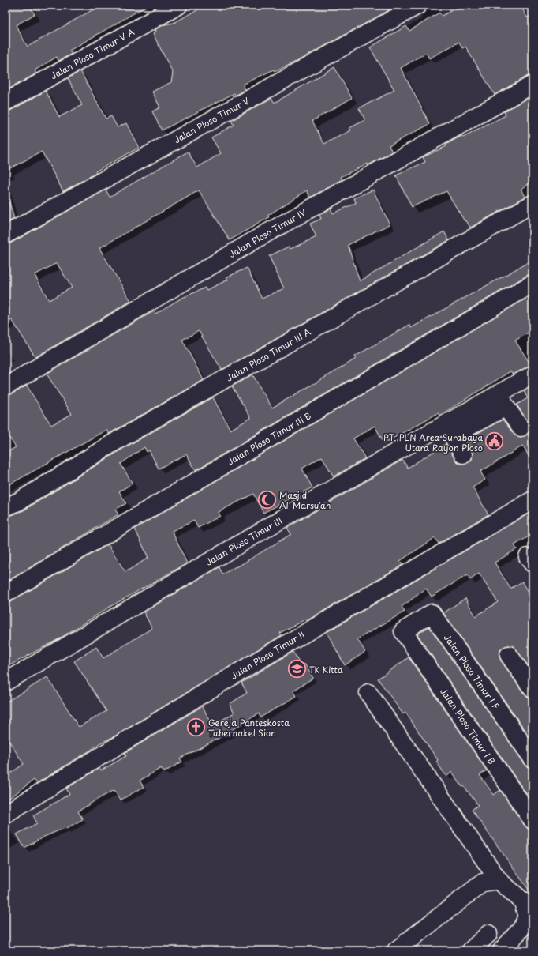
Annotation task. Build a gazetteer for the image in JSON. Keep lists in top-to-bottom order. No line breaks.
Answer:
{"streets":{"street":["Jalan Ploso Timur V A","Jalan Ploso Timur V","Jalan Ploso Timur IV","Jalan Ploso Timur III A","Jalan Ploso Timur III B","Jalan Ploso Timur III","Jalan Ploso Timur II","Jalan Ploso Timur I F","Jalan Ploso Timur I B"]},"crossings":[["Jalan Ploso Timur I F","Jalan Ploso Timur I B"]],"places":{"public building":["PT. PLN Area Surabaya Utara Rayon Ploso"],"mosque":["Masjid Al-Marsu'ah"],"school or university":["TK Kitta"],"church":["Gereja Panteskosta Tabernakel Sion"]}}
